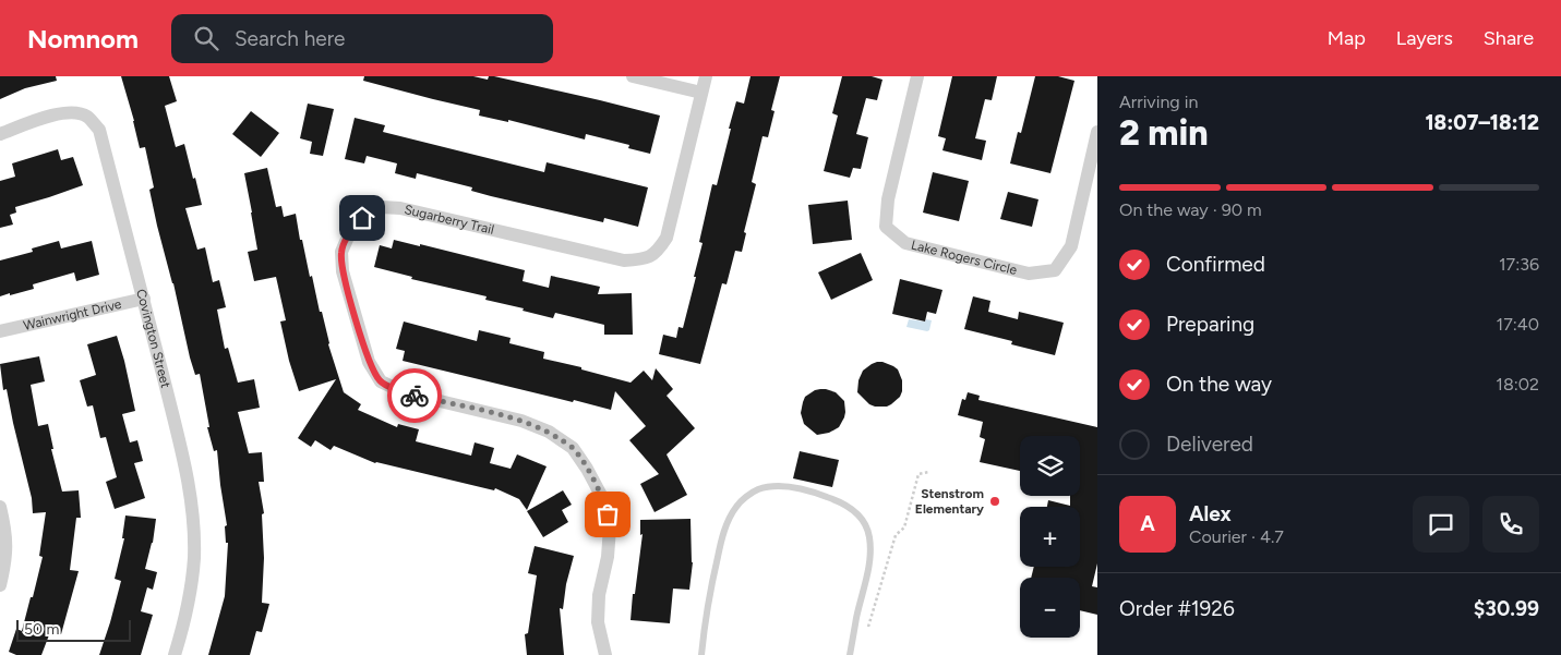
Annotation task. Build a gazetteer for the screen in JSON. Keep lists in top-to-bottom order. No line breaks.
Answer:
{"streets":{"street":["Sugarberry Trail","Lake Rogers Circle","Wainwright Drive","Covington Street"]},"crossings":[["Wainwright Drive","Covington Street"]],"places":["Stenstrom Elementary"],"scale_bar":"50 m","page":{"header":"Nomnom","search":"Search here","nav":["Map","Layers","Share"],"heading":["2 min","Arriving in","18:07–18:12"],"panel":["Alex","Courier · 4.7","Order #1926","$30.99"],"bar":"On the way · 90 m","list":[["Confirmed","17:36"],["Preparing","17:40"],["On the way","18:02"],"Delivered"],"map_buttons":["+","−"],"round":"A","scale":"50 m"}}
